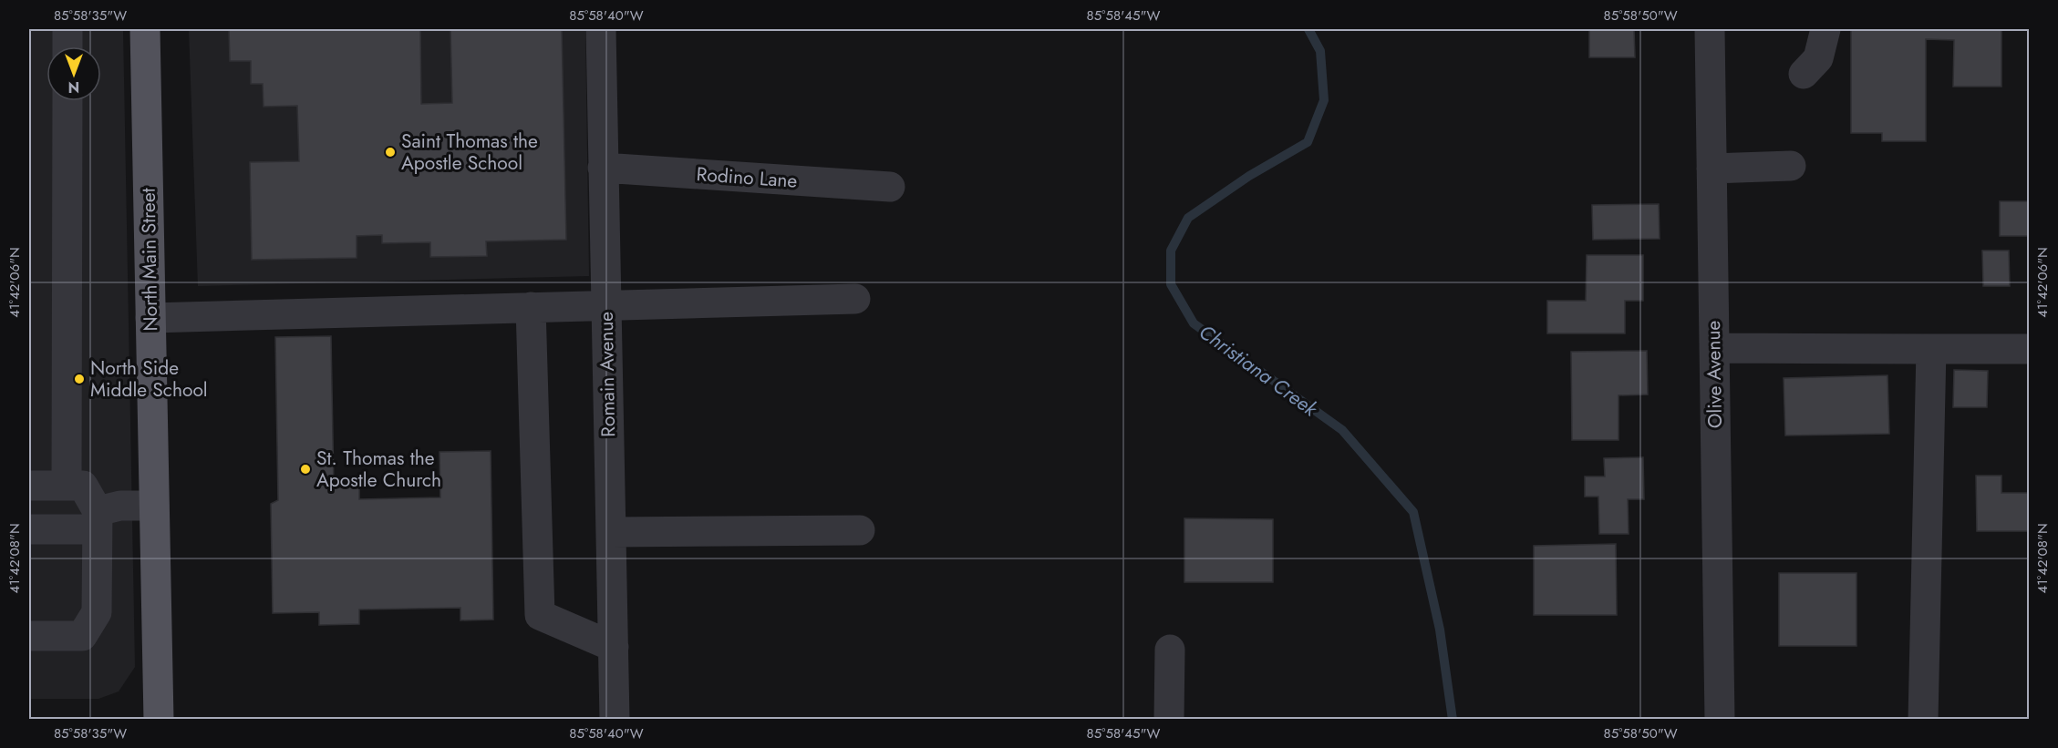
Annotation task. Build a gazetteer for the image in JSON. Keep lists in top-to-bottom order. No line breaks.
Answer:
{"streets":{"main road":["North Main Street"],"street":["Rodino Lane","Romain Avenue","Olive Avenue"]},"crossings":[["Rodino Lane","Romain Avenue"]],"water":["Christiana Creek"],"places":["Saint Thomas the Apostle School","North Side Middle School","St. Thomas the Apostle Church"],"north":"bottom","coordinates":["85°58'35\"W","85°58'40\"W","85°58'45\"W","85°58'50\"W","41°42'06\"N","41°42'08\"N"]}
